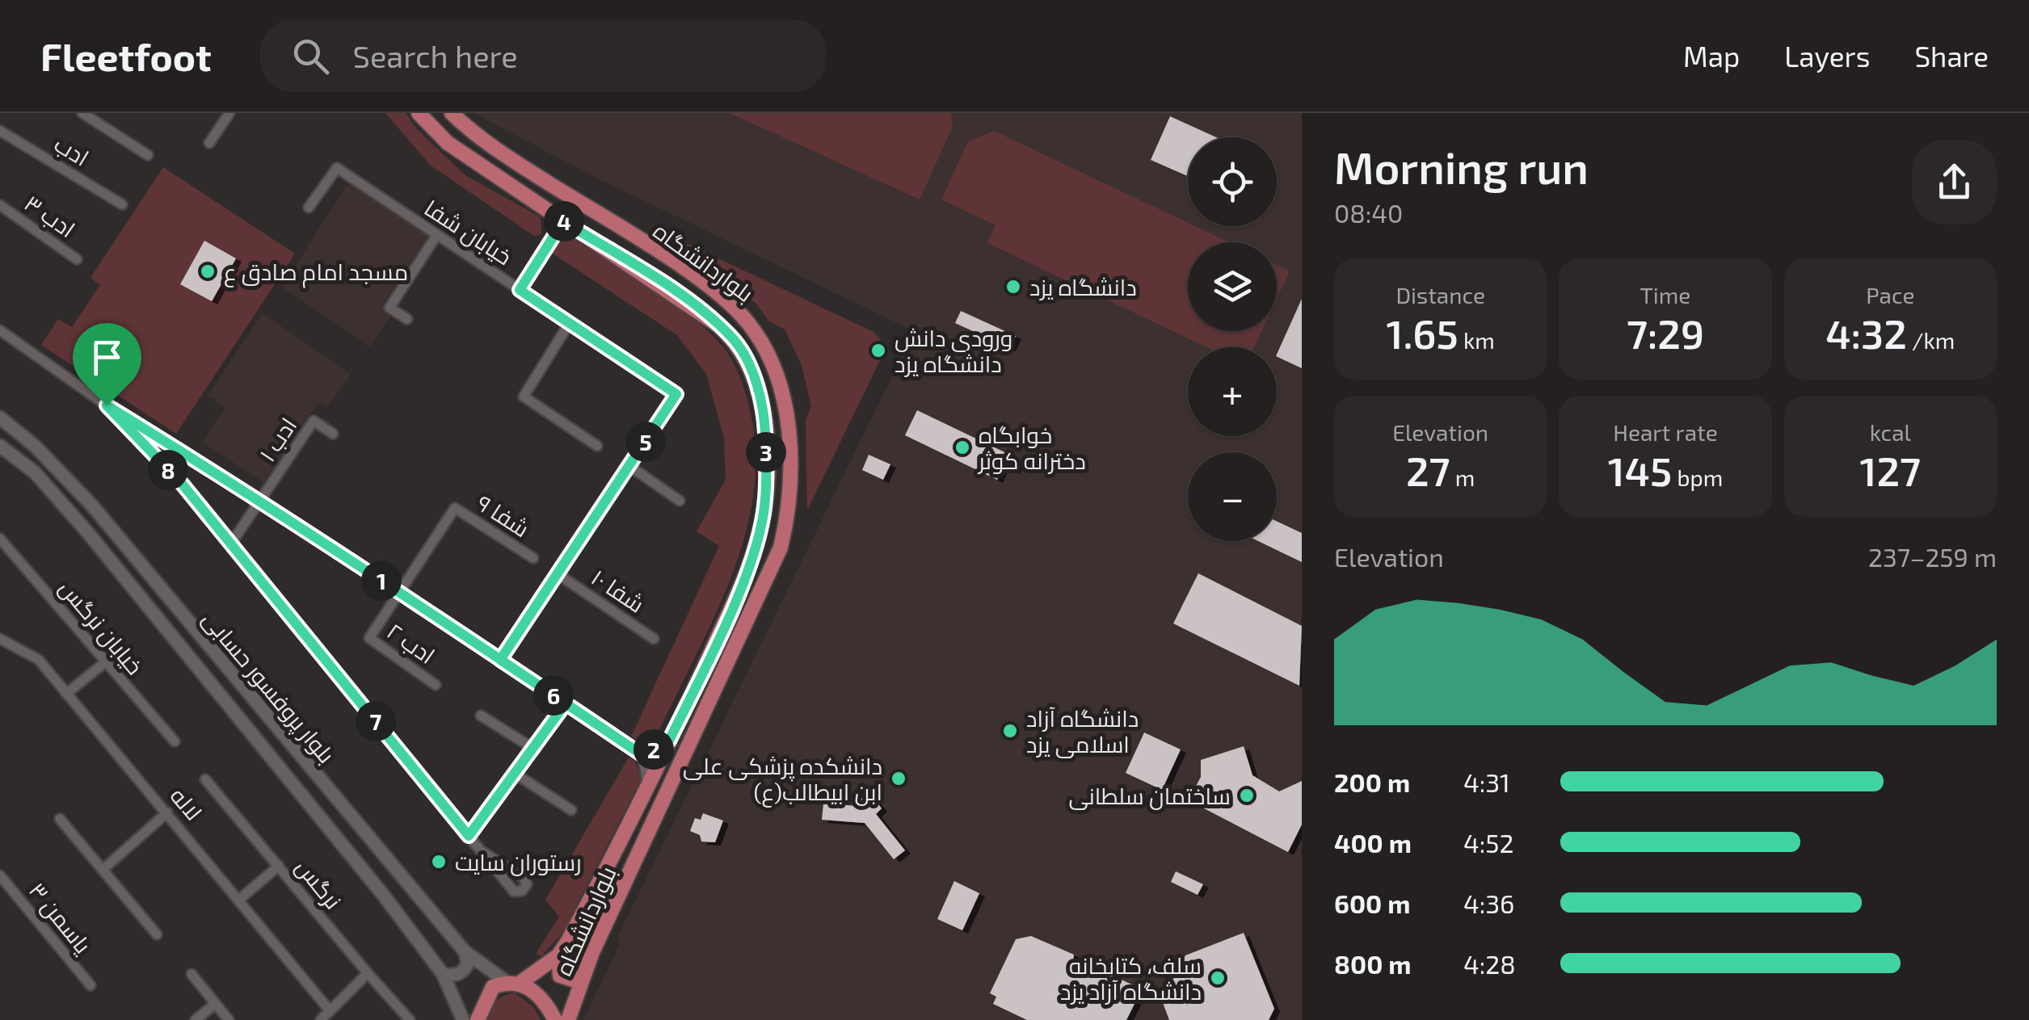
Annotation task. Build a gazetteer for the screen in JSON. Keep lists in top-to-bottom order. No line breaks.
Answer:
{"streets":{"main road":["بلواردانشگاه","بلوار پروفسور حسابی"],"street":["ادب","ادب ۳","خیابان شفا","ادب ۱","شفا ۹","شفا ۱۰","خیابان نرگس","ادب ۲","لاله","نرگس","یاسمن ۳"]},"crossings":[["خیابان شفا","شفا ۱۰"],["بلواردانشگاه","بلوار پروفسور حسابی"],["شفا ۹","ادب ۲"]],"places":["مسجد امام صادق ع","دانشگاه یزد","ورودی دانش دانشگاه یزد","خوابگاه دخترانه کوثر","دانشگاه آزاد اسلامی یزد","دانشکده پزشکی علی ابن ابیطالب(ع)","ساختمان سلطانی","رستوران سایت","سلف، کتابخانه دانشگاه آزاد یزد"],"page":{"header":"Fleetfoot","search":"Search here","nav":["Map","Layers","Share"],"heading":["Morning run","08:40"],"map_buttons":["+","−"],"pins":["4","5","3","8","1","6","7","2"],"stats":[["Distance","1.65 km"],["Time","7:29"],["Pace","4:32 /km"],["Elevation","27 m"],["Heart rate","145 bpm"],["kcal","127"]],"chart":["Elevation","237–259 m"],"list":[{"name":"200 m","note":"4:31"},{"name":"400 m","note":"4:52"},{"name":"600 m","note":"4:36"},{"name":"800 m","note":"4:28"}]}}
